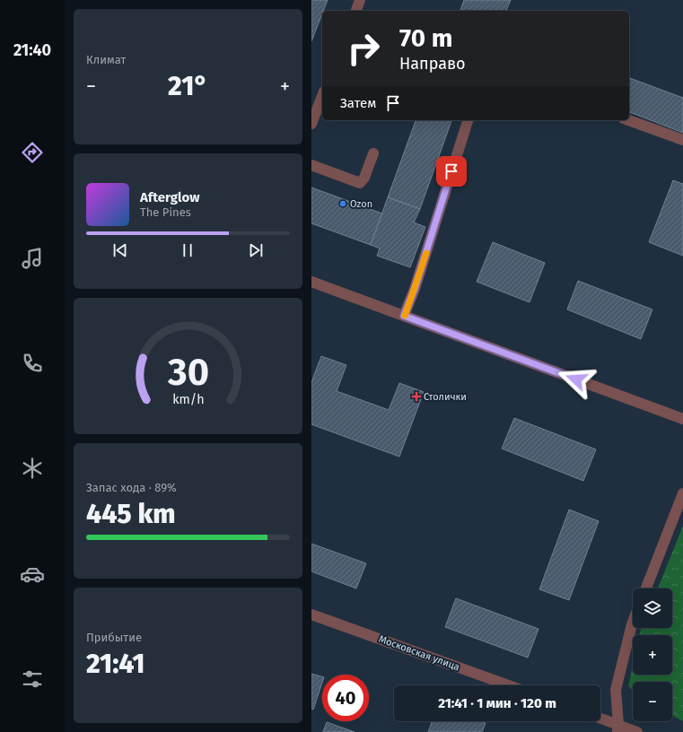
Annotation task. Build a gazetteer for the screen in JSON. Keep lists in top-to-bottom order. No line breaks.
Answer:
{"streets":{"street":["Московская улица"]},"places":{"other":["Ozon"],"health":["Столички"]},"page":{"tabs":"21:40","tile":["Климат",["Запас хода · 89%","445 km"],["Прибытие","21:41"]],"turn":["70 m","Направо"],"heat":["−","21°","+"],"then":"Затем","song":["Afterglow","The Pines"],"map_buttons":["+","−"],"limit":"40","trip":"21:41 · 1 мин · 120 m","gauge":["30","km/h"]}}
